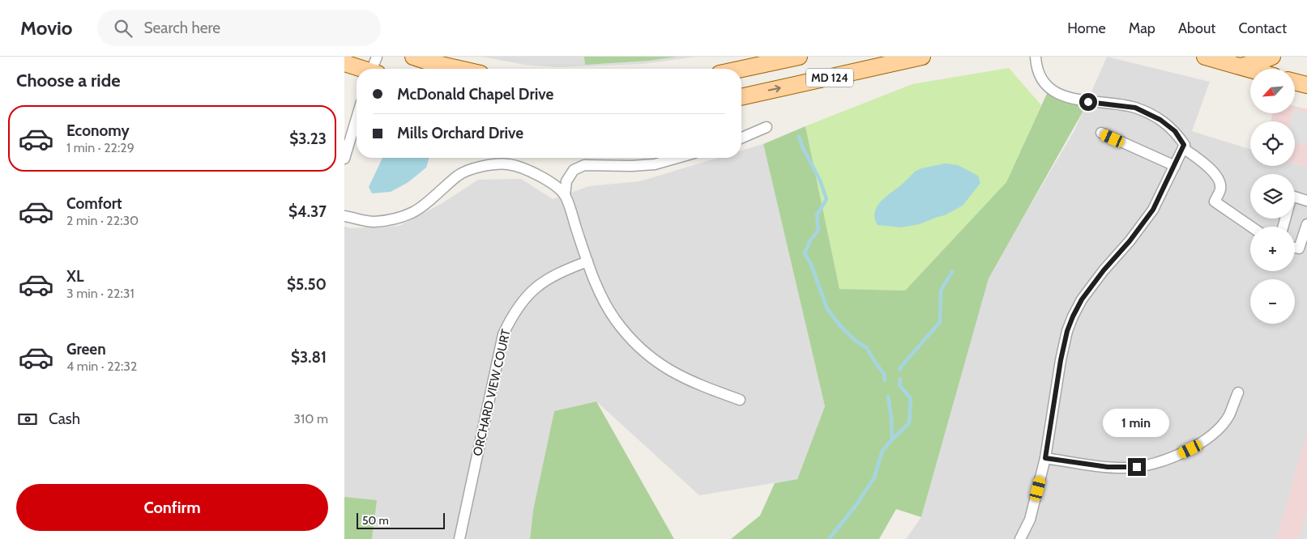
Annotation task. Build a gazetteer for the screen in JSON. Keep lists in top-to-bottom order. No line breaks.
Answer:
{"streets":{"main road":["MD 124"],"street":["ORCHARD VIEW COURT"]},"scale_bar":"50 m","north":"bottom left","page":{"header":"Movio","search":"Search here","nav":["Home","Map","About","Contact"],"heading":"Choose a ride","map_buttons":["+","−"],"banner":["McDonald Chapel Drive","Mills Orchard Drive"],"list":[{"name":"Economy","note":"1 min · 22:29","value":"$3.23"},{"name":"Comfort","note":"2 min · 22:30","value":"$4.37"},{"name":"XL","note":"3 min · 22:31","value":"$5.50"},{"name":"Green","note":"4 min · 22:32","value":"$3.81"}],"pay":["Cash","310 m"],"bubble":"1 min","buttons":"Confirm","scale":"50 m"}}
